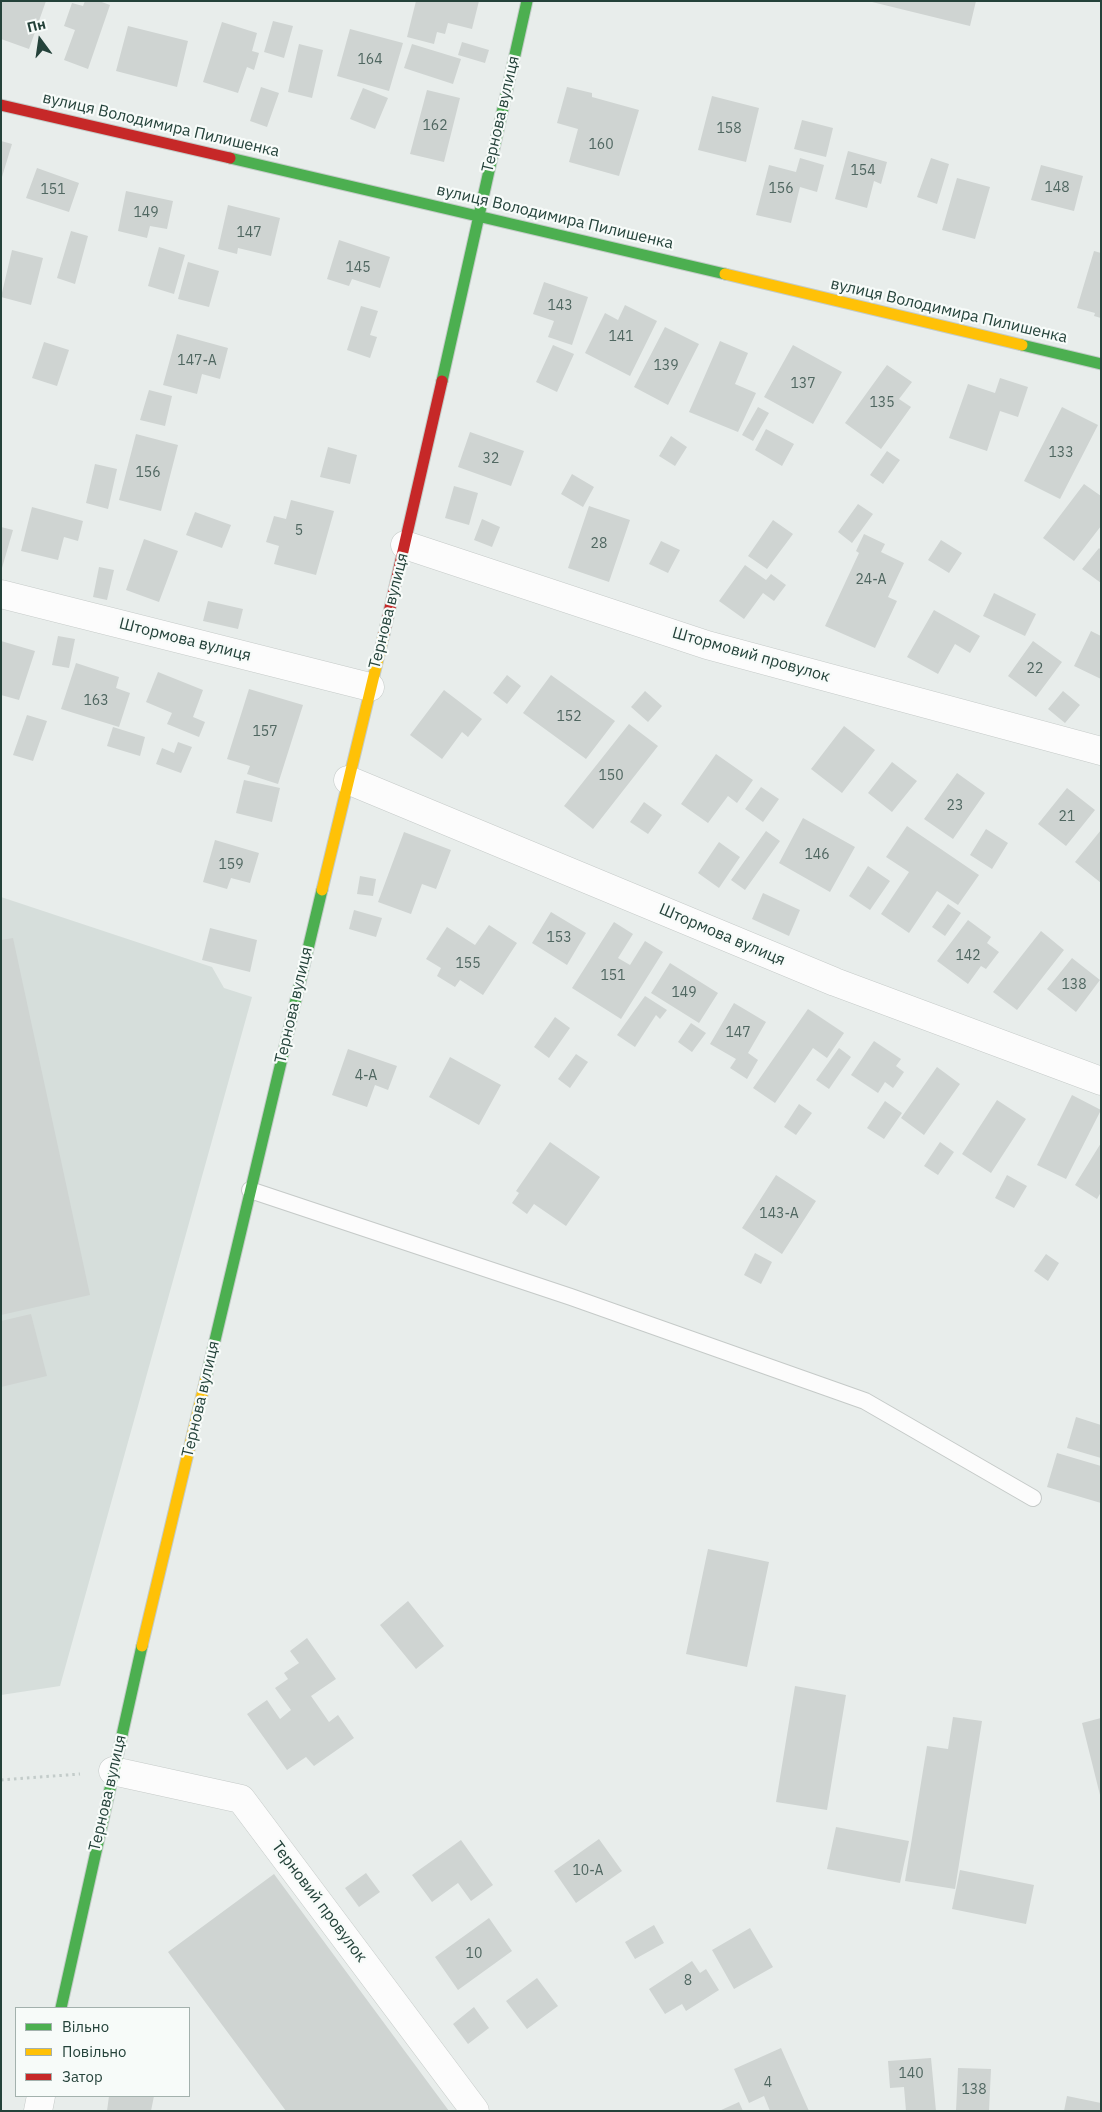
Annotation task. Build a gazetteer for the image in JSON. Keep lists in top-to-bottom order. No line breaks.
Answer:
{"streets":{"street":["Тернова вулиця","вулиця Володимира Пилишенка","Штормова вулиця","Штормовий провулок","Терновий провулок"]},"crossings":[["Тернова вулиця","вулиця Володимира Пилишенка"],["Тернова вулиця","Штормова вулиця"],["Тернова вулиця","Штормовий провулок"],["Тернова вулиця","Терновий провулок"]],"house_numbers":["164","162","158","160","154","148","156","151","149","147","145","143","141","147-А","139","137","135","133","32","156","5","28","24-А","22","163","152","157","150","23","21","146","159","153","142","155","151","138","149","147","4-А","143-А","10-А","10","8","140","4","138"],"legend":["Вільно","Повільно","Затор"],"north":"top"}
